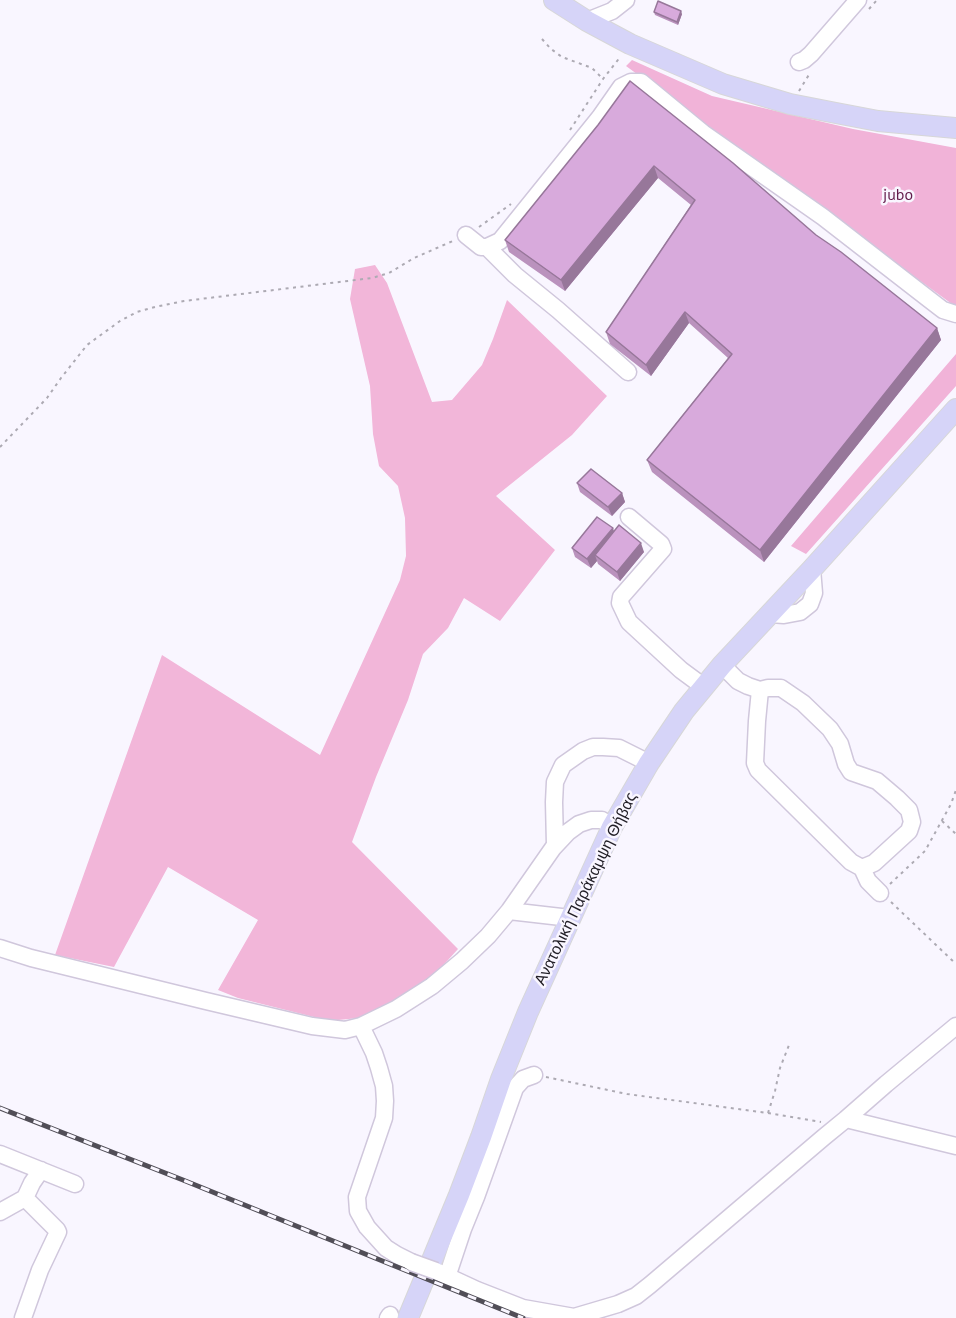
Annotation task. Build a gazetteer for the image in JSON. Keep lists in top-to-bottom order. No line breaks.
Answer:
{"streets":{"main road":["Ανατολική Παράκαμψη Θήβας"]},"parks":["jubo"]}
